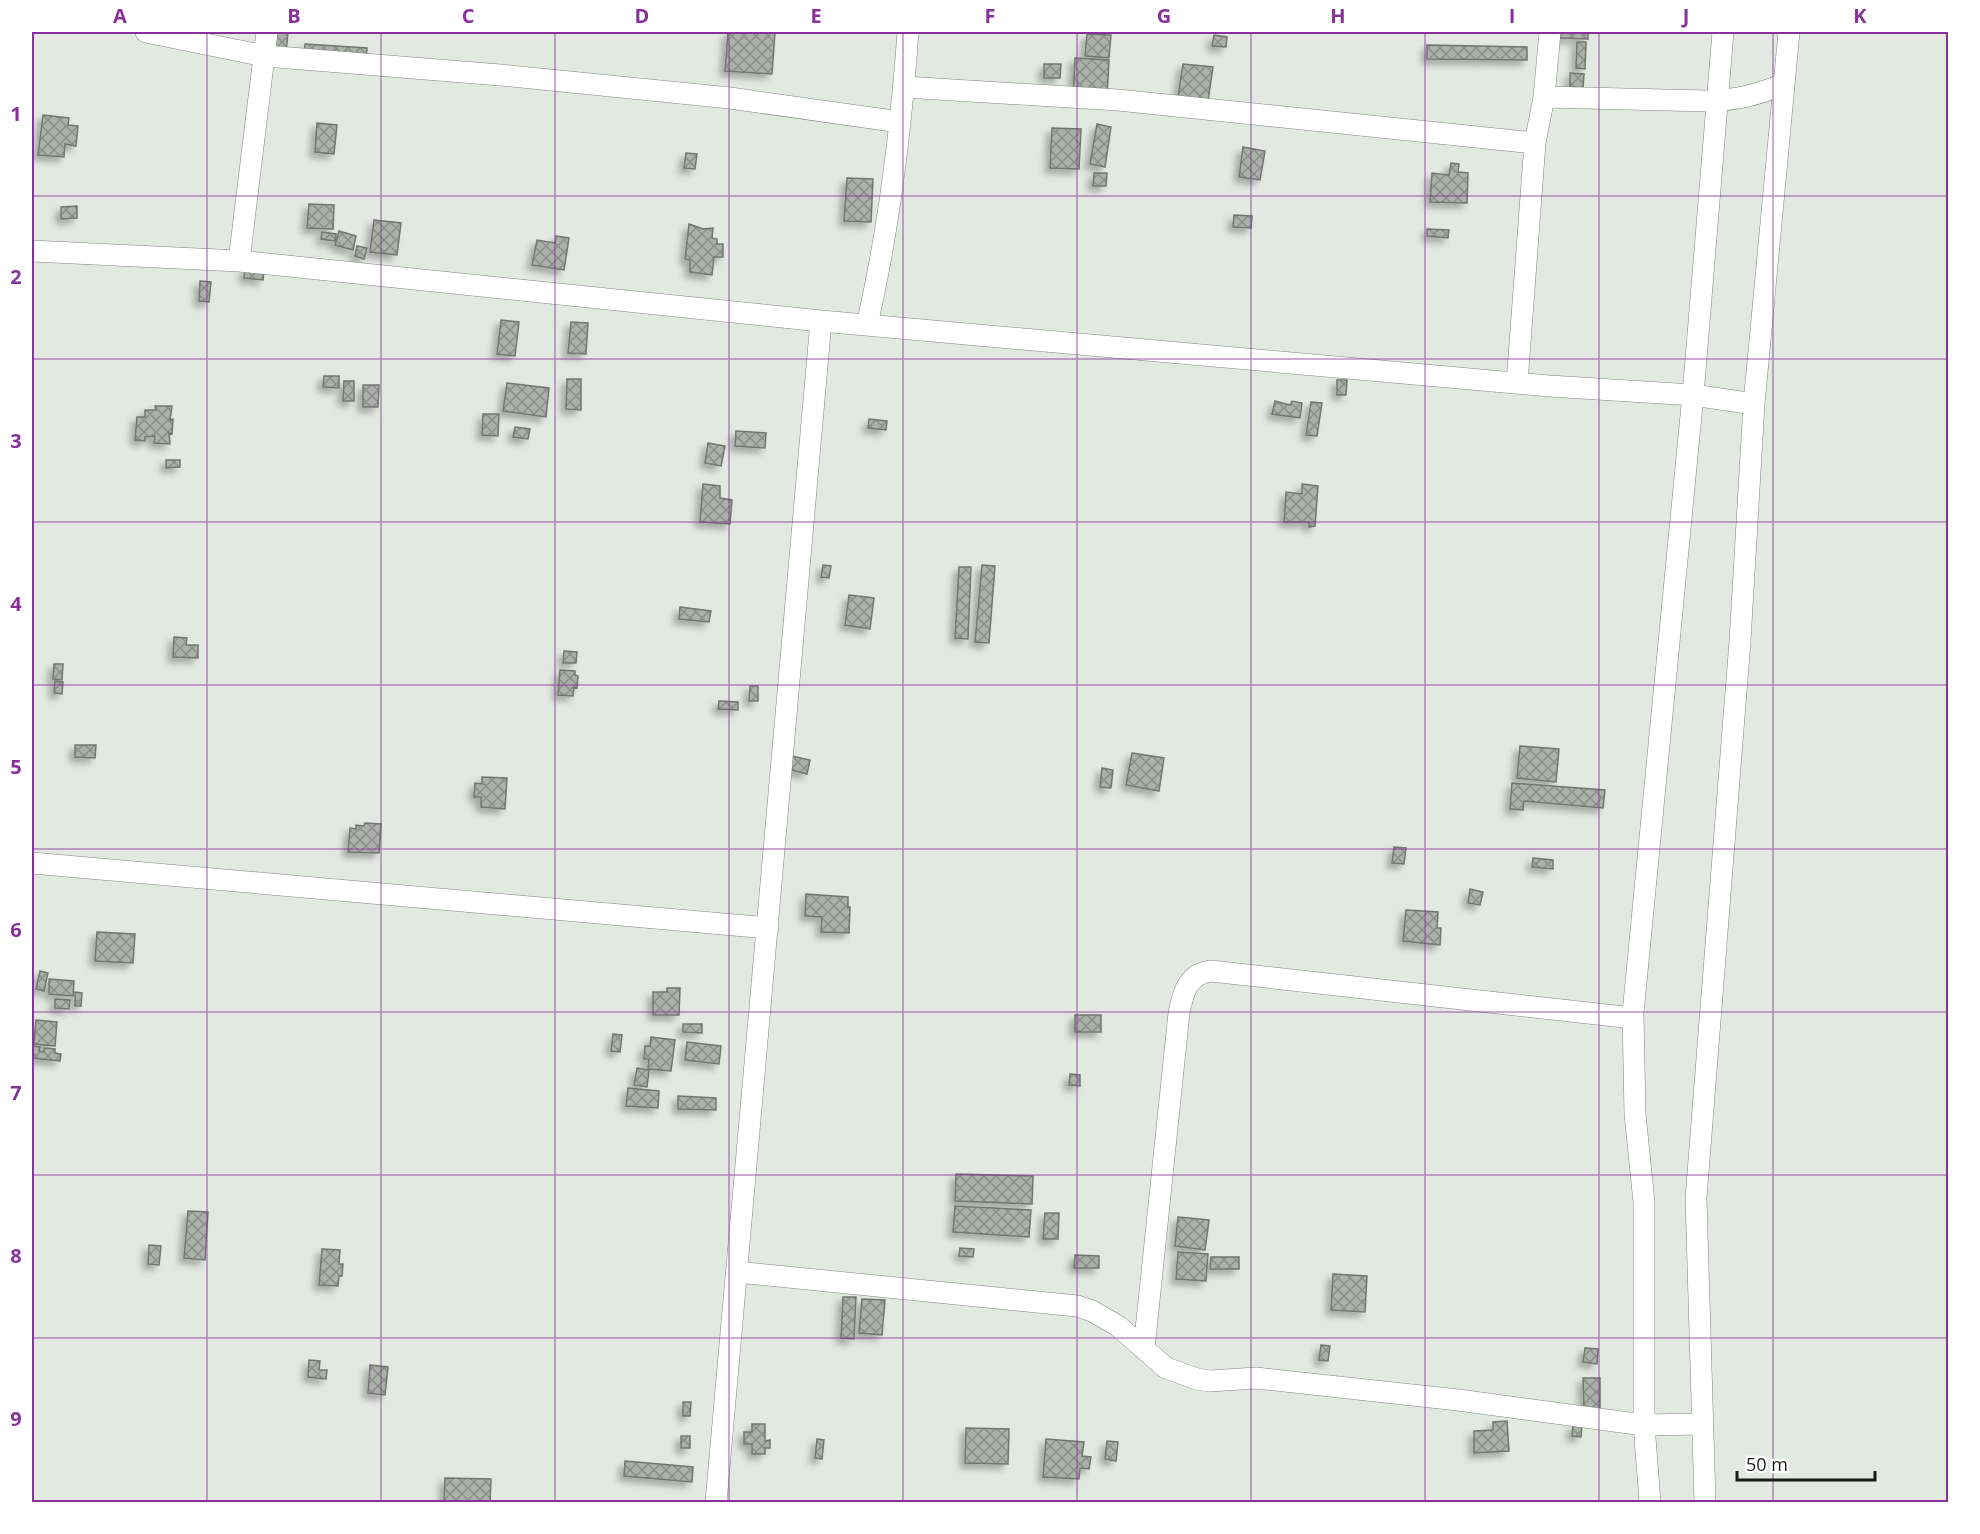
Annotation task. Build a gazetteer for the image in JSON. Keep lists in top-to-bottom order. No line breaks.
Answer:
{"scale_bar":"50 m","grid":{"columns":["A","B","C","D","E","F","G","H","I","J","K"],"rows":["1","2","3","4","5","6","7","8","9"]}}
